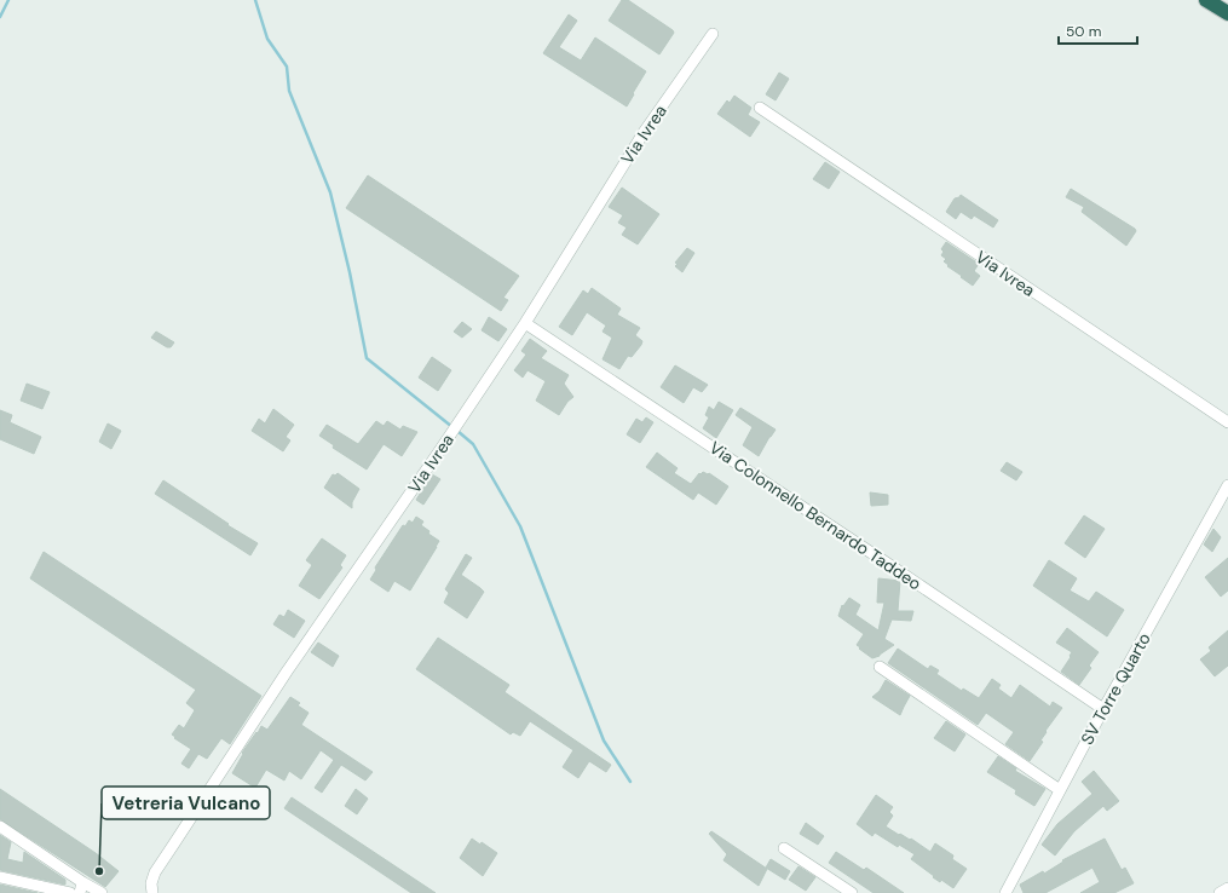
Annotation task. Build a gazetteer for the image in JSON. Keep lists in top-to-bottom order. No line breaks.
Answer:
{"streets":{"street":["Via Ivrea","Via Colonnello Bernardo Taddeo","SV Torre Quarto"]},"crossings":[["Via Ivrea","Via Colonnello Bernardo Taddeo"],["Via Colonnello Bernardo Taddeo","SV Torre Quarto"]],"places":["Vetreria Vulcano"],"scale_bar":"50 m"}
